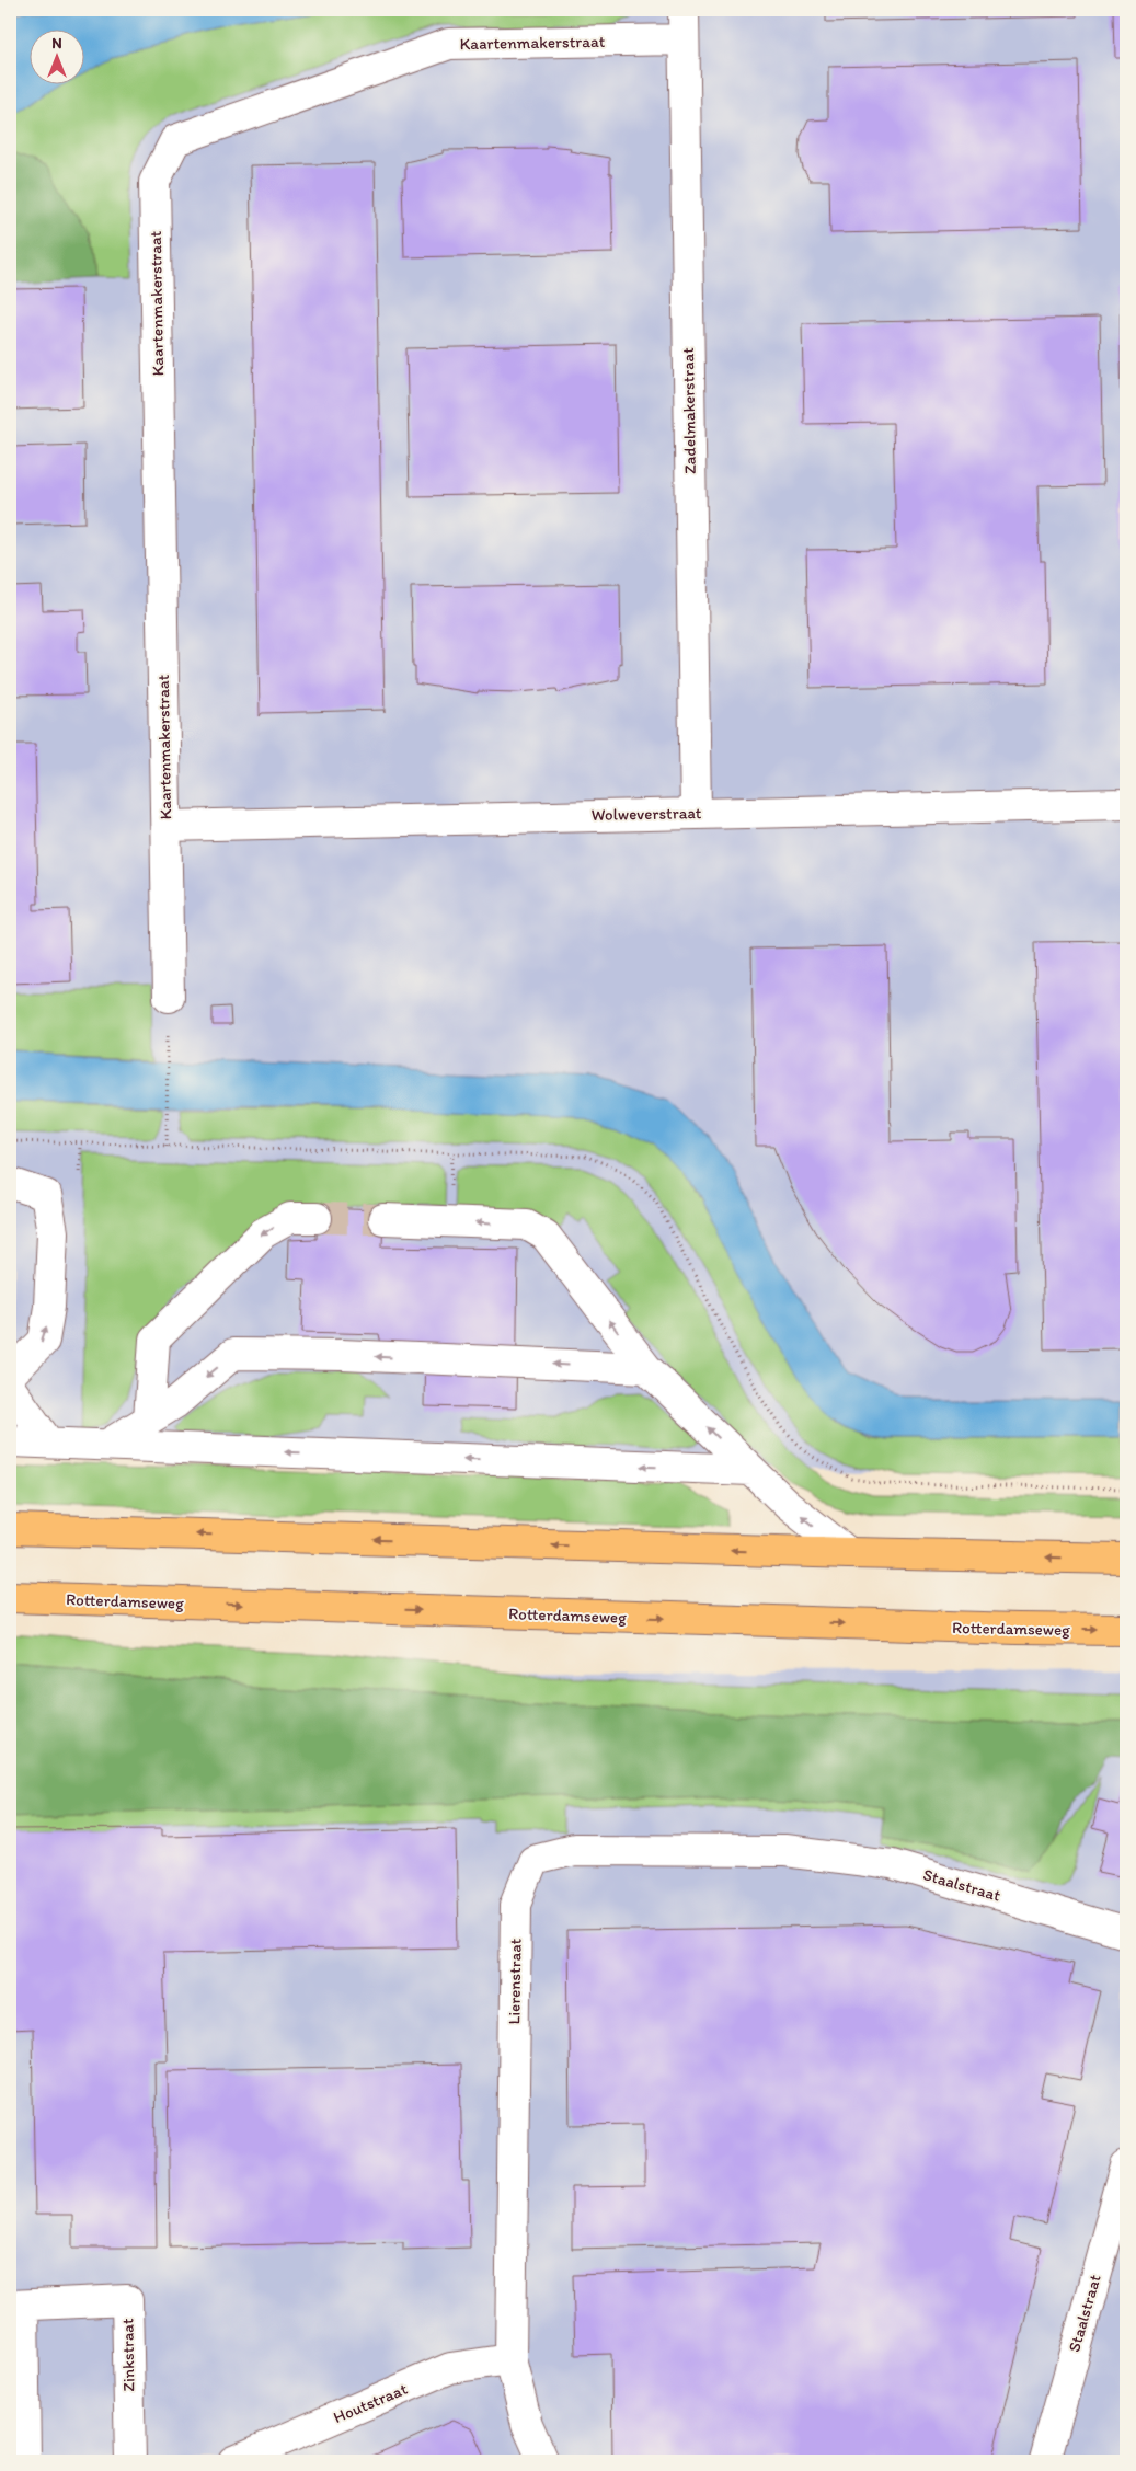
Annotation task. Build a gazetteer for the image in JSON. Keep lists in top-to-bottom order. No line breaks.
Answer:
{"streets":{"main road":["Rotterdamseweg"],"street":["Kaartenmakerstraat","Zadelmakerstraat","Wolweverstraat","Staalstraat","Lierenstraat","Zinkstraat","Houtstraat"]},"crossings":[["Kaartenmakerstraat","Zadelmakerstraat"],["Kaartenmakerstraat","Wolweverstraat"],["Zadelmakerstraat","Wolweverstraat"],["Staalstraat","Lierenstraat"],["Lierenstraat","Houtstraat"]],"north":"top"}
